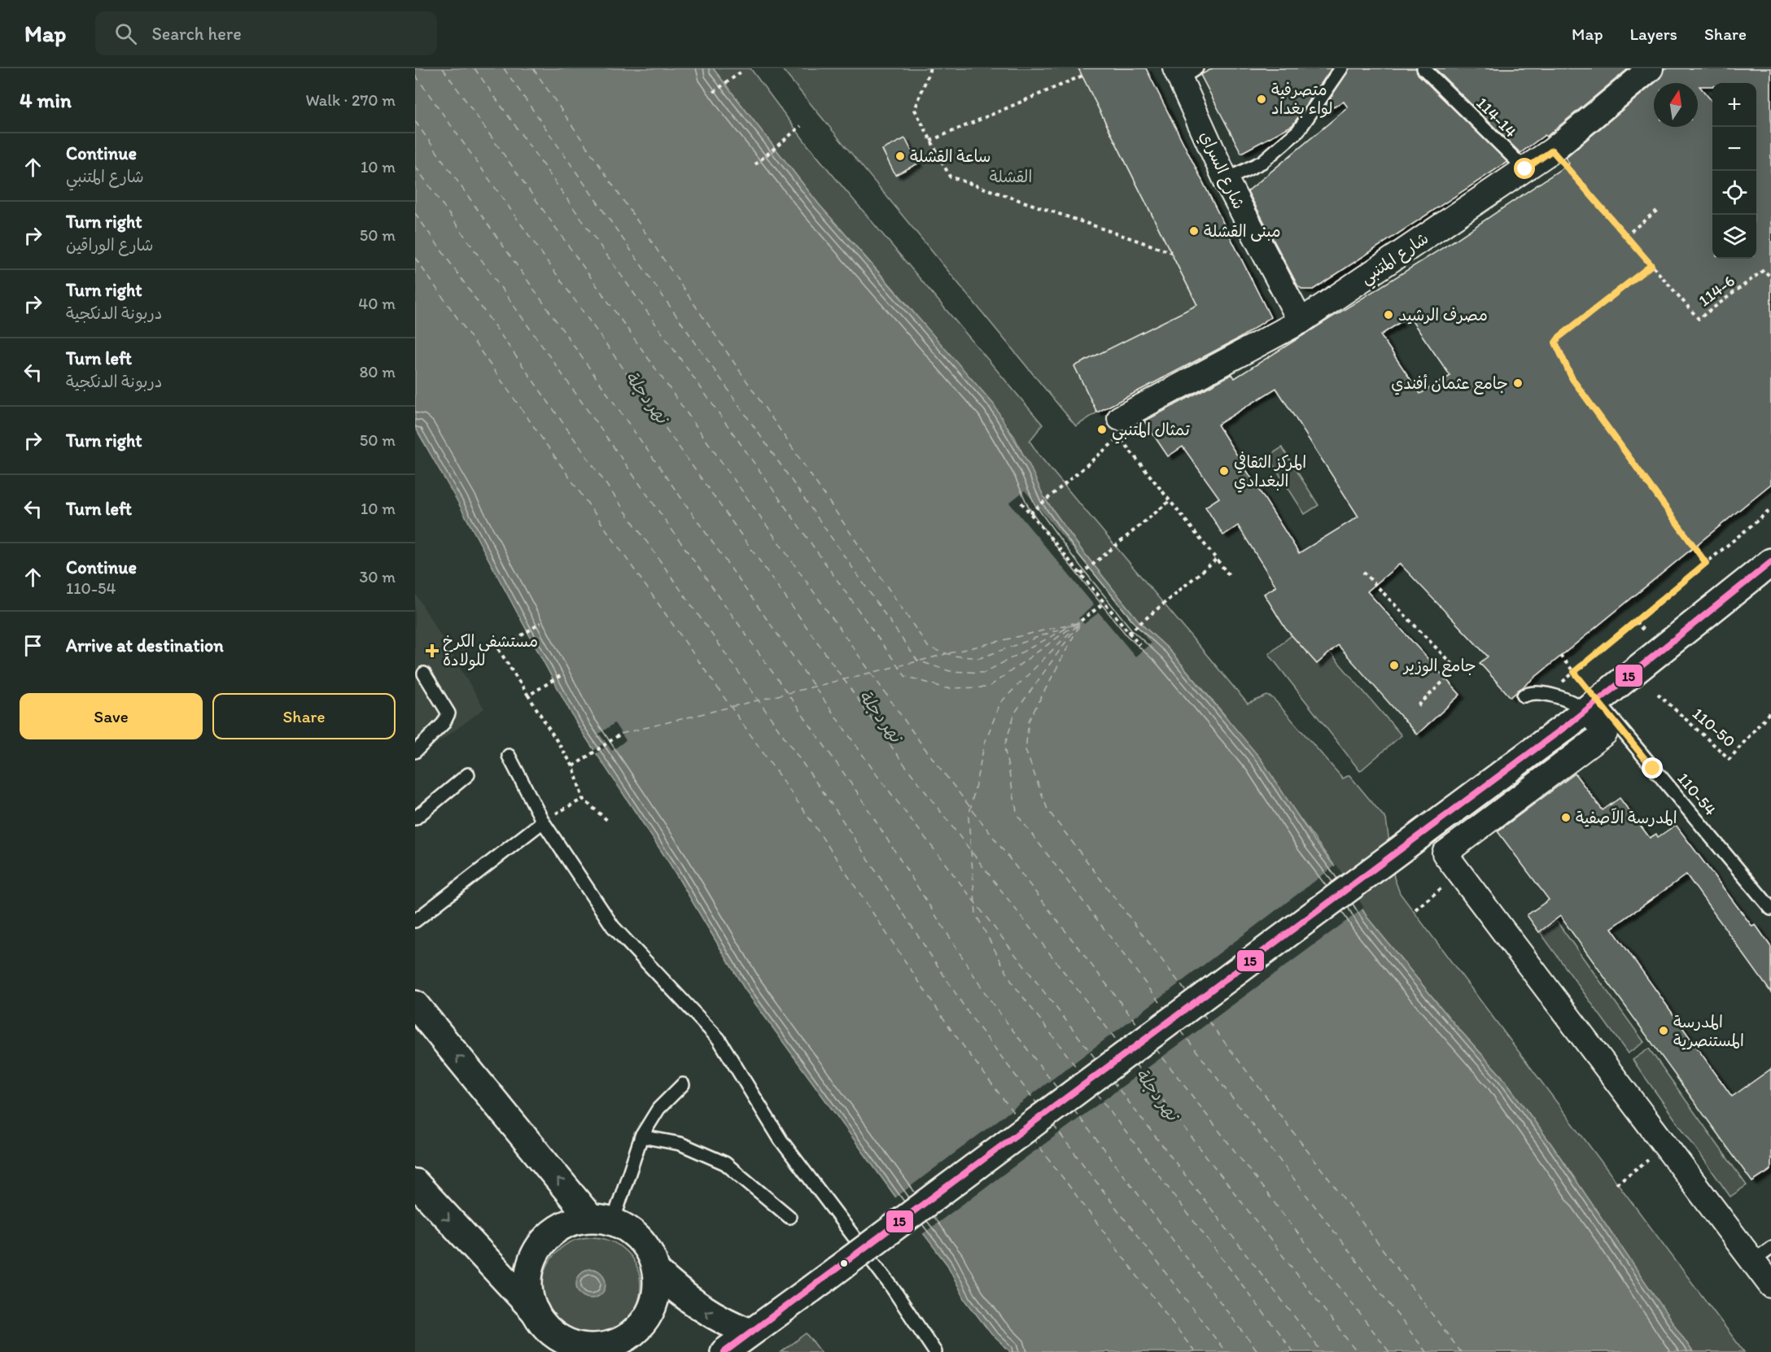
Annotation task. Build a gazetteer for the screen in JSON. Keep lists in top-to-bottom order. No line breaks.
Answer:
{"streets":{"street":["شارع السراي","شارع المتنبي"],"lane":["114-14","110-54"],"path":["114-6","110-50"]},"crossings":[["114-14","شارع المتنبي"],["شارع السراي","شارع المتنبي"]],"water":["نهر دجلة"],"parks":["القشلة"],"places":{"other":["متصرفية لواء بغداد","ساعة القشلة","مبنى القشلة","مصرف الرشيد","جامع عثمان أفندي","تمثال المتنبي","المركز الثقافي البغدادي","جامع الوزير","المدرسة الآصفية","المدرسة المستنصرية"],"health":["مستشفى الكرخ للولادة"]},"lines":["transit line 15"],"north":"top","page":{"header":"Map","search":"Search here","nav":["Map","Layers","Share"],"heading":["4 min","Walk · 270 m"],"map_buttons":["+","−"],"list":[["Continue","شارع المتنبي","10 m"],["Turn right","شارع الوراقين","50 m"],["Turn right","دربونة الدنكجية","40 m"],["Turn left","دربونة الدنكجية","80 m"],["Turn right","50 m"],["Turn left","10 m"],["Continue","110-54","30 m"],"Arrive at destination"],"buttons":["Save","Share"]}}
